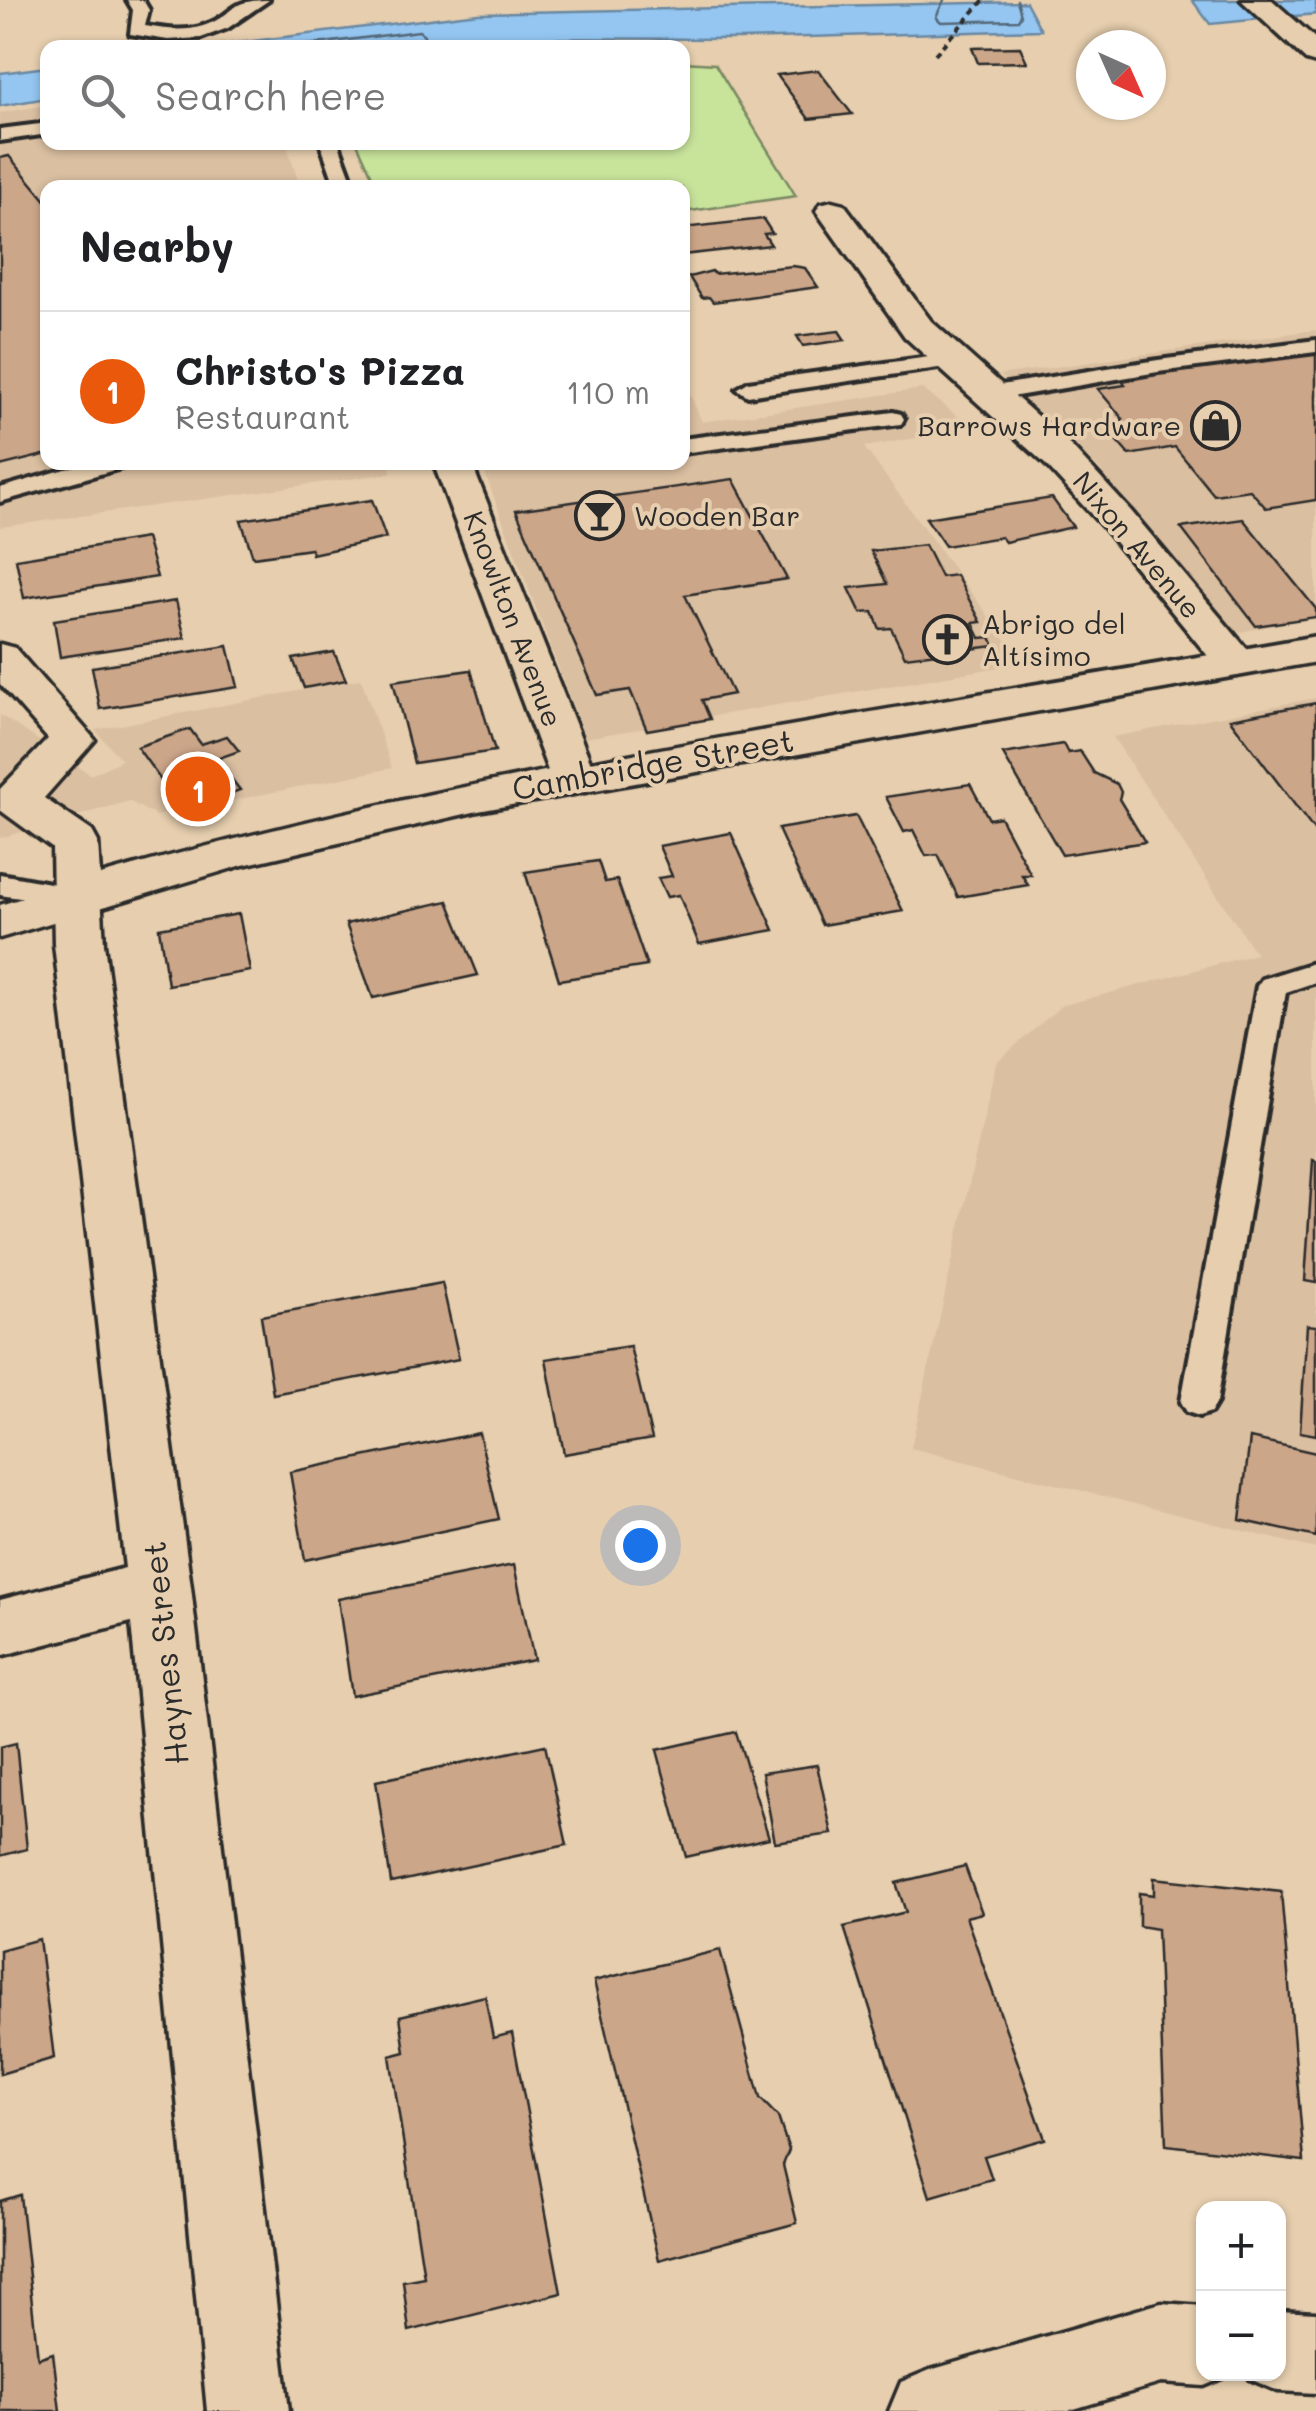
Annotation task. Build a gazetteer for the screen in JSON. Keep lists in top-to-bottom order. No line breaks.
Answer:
{"streets":{"street":["Nixon Avenue","Knowlton Avenue","Cambridge Street","Haynes Street"]},"crossings":[["Nixon Avenue","Cambridge Street"],["Knowlton Avenue","Cambridge Street"],["Cambridge Street","Haynes Street"]],"places":{"shop":["Barrows Hardware"],"bar":["Wooden Bar"],"church":["Abrigo del Altísimo"]},"north":"bottom right","page":{"search":"Search here","heading":"Nearby","list":[{"mark":"1","name":"Christo's Pizza","note":"Restaurant","value":"110 m"}],"pins":"1","map_buttons":["+","−"]}}
